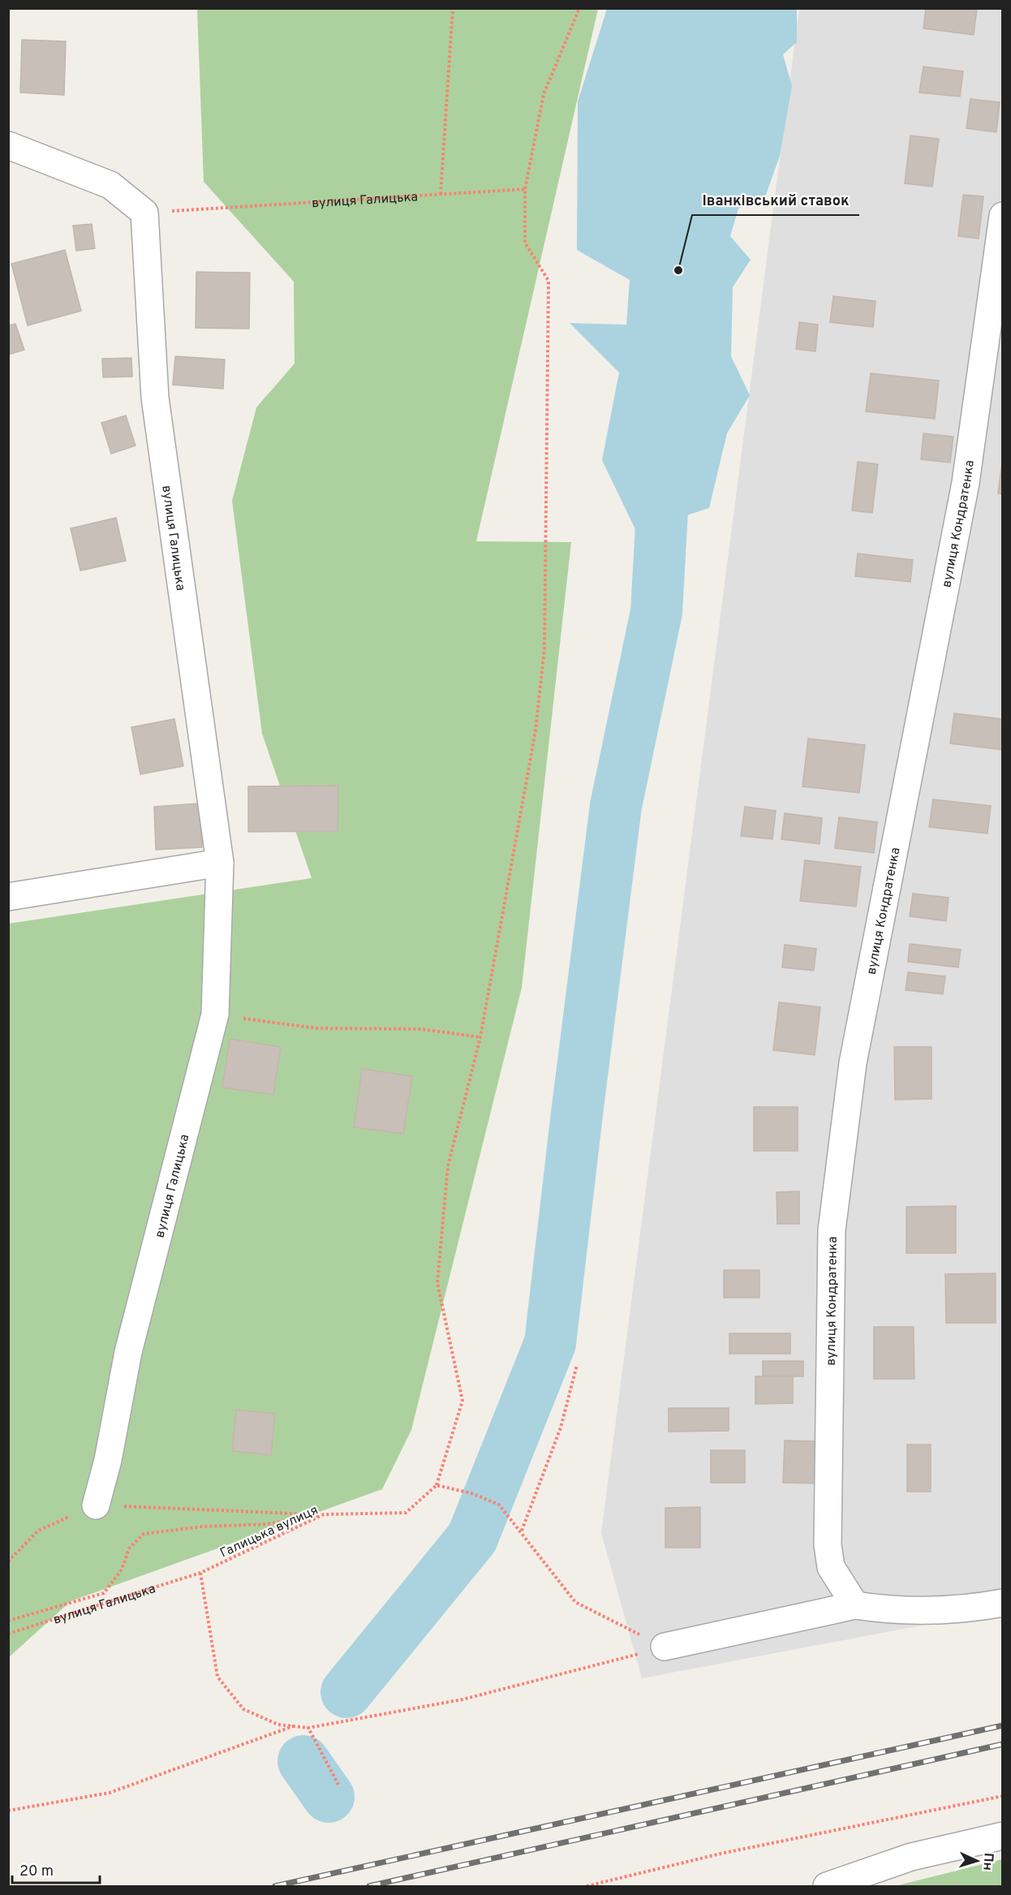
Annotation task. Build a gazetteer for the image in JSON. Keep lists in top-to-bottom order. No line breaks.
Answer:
{"streets":{"street":["вулиця Галицька","вулиця Кондратенка"],"path":["Галицька вулиця"]},"crossings":[["вулиця Галицька","Галицька вулиця"]],"places":["Іванківський ставок"],"scale_bar":"20 m","north":"right"}
